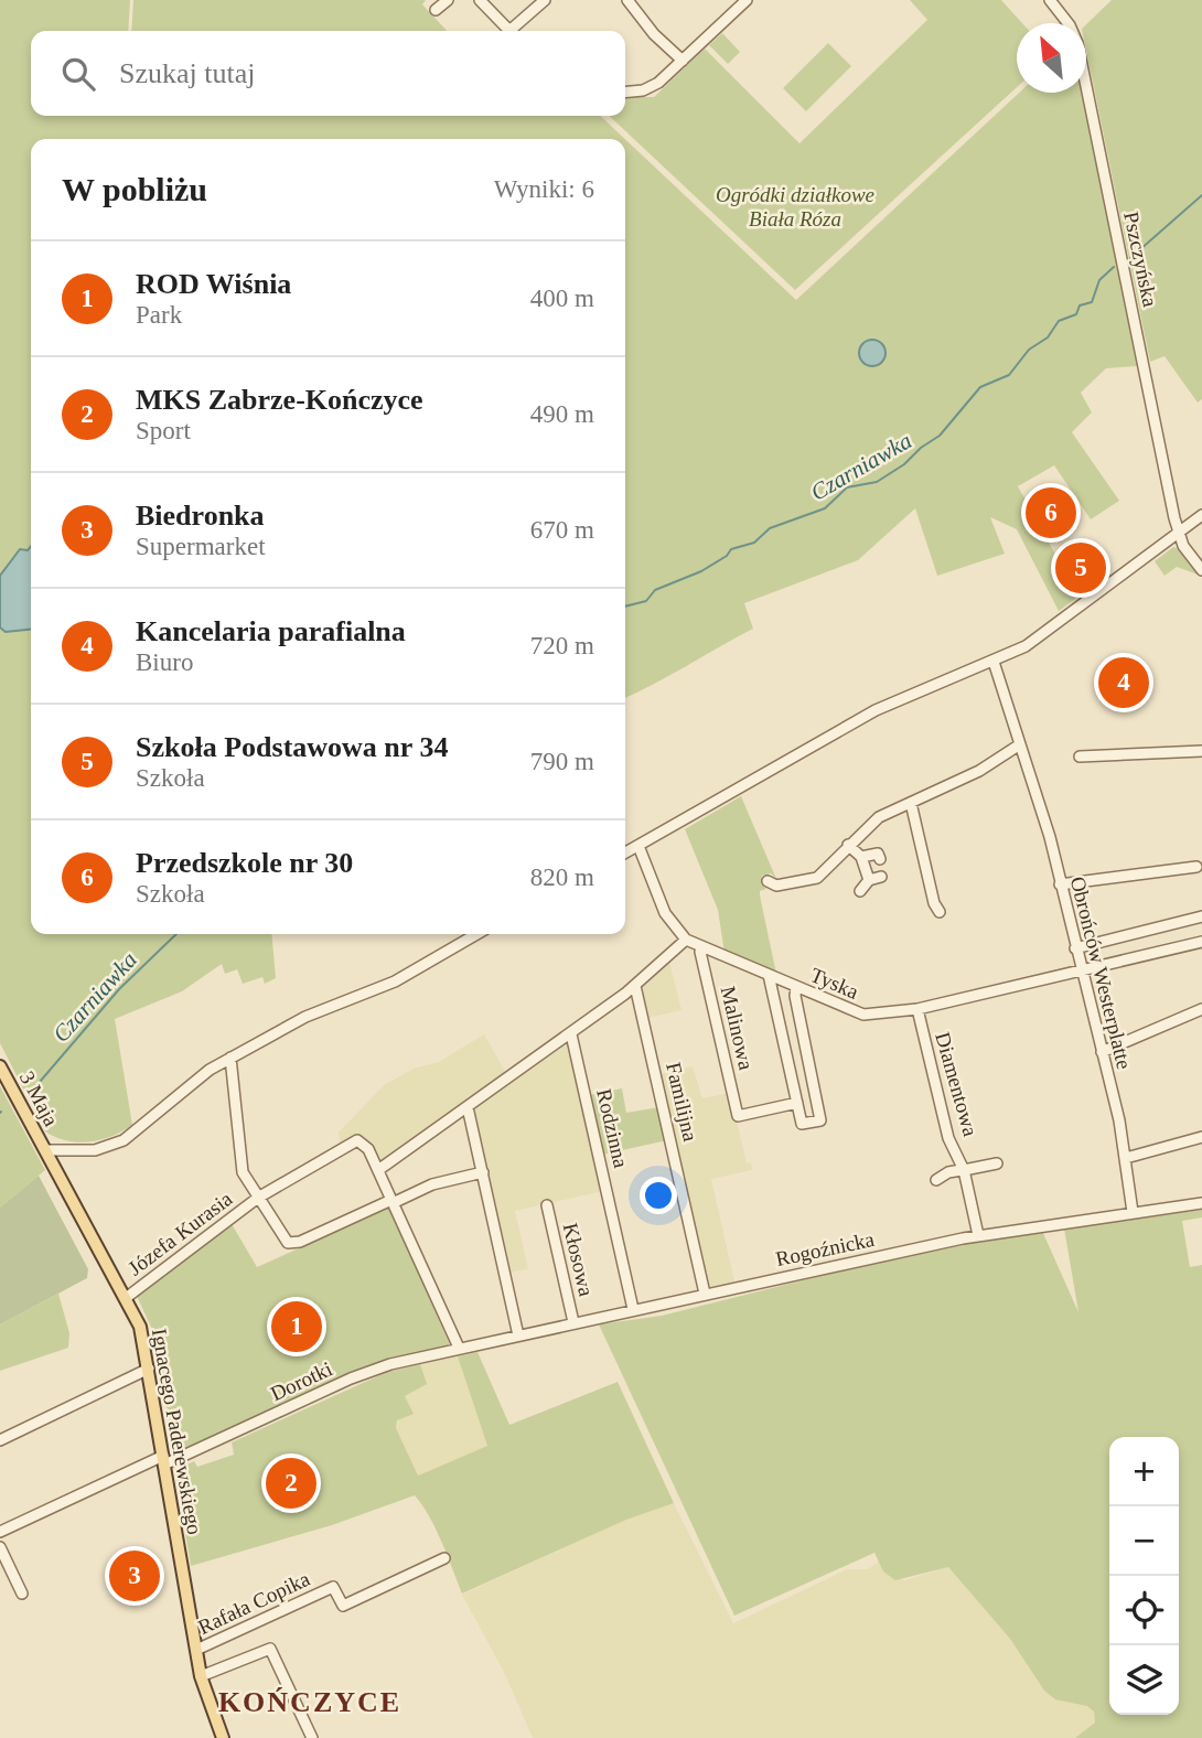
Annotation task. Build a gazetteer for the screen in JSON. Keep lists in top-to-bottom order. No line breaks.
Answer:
{"streets":{"main road":["3 Maja","Ignacego Paderewskiego"],"street":["Pszczyńska","Obrońców Westerplatte","Tyska","Malinowa","Diamentowa","Familijna","Rodzinna","Józefa Kurasia","Rogoźnicka","Kłosowa","Dorotki","Rafała Copika"]},"crossings":[["Obrońców Westerplatte","Tyska"],["Obrońców Westerplatte","Rogoźnicka"],["Tyska","Malinowa"],["Tyska","Diamentowa"],["Diamentowa","Rogoźnicka"],["3 Maja","Ignacego Paderewskiego"],["Familijna","Rogoźnicka"],["Rodzinna","Rogoźnicka"],["Józefa Kurasia","Ignacego Paderewskiego"],["Rogoźnicka","Kłosowa"],["Rogoźnicka","Dorotki"],["Dorotki","Ignacego Paderewskiego"],["Ignacego Paderewskiego","Rafała Copika"]],"districts":["KOŃCZYCE"],"water":["Czarniawka"],"parks":["Ogródki działkowe Biała Róza"],"north":"top left","page":{"search":"Szukaj tutaj","heading":["W pobliżu","Wyniki: 6"],"list":[{"mark":"1","name":"ROD Wiśnia","note":"Park","value":"400 m"},{"mark":"2","name":"MKS Zabrze-Kończyce","note":"Sport","value":"490 m"},{"mark":"3","name":"Biedronka","note":"Supermarket","value":"670 m"},{"mark":"4","name":"Kancelaria parafialna","note":"Biuro","value":"720 m"},{"mark":"5","name":"Szkoła Podstawowa nr 34","note":"Szkoła","value":"790 m"},{"mark":"6","name":"Przedszkole nr 30","note":"Szkoła","value":"820 m"}],"pins":["6","5","4","1","2","3"],"map_buttons":["+","−"]}}
